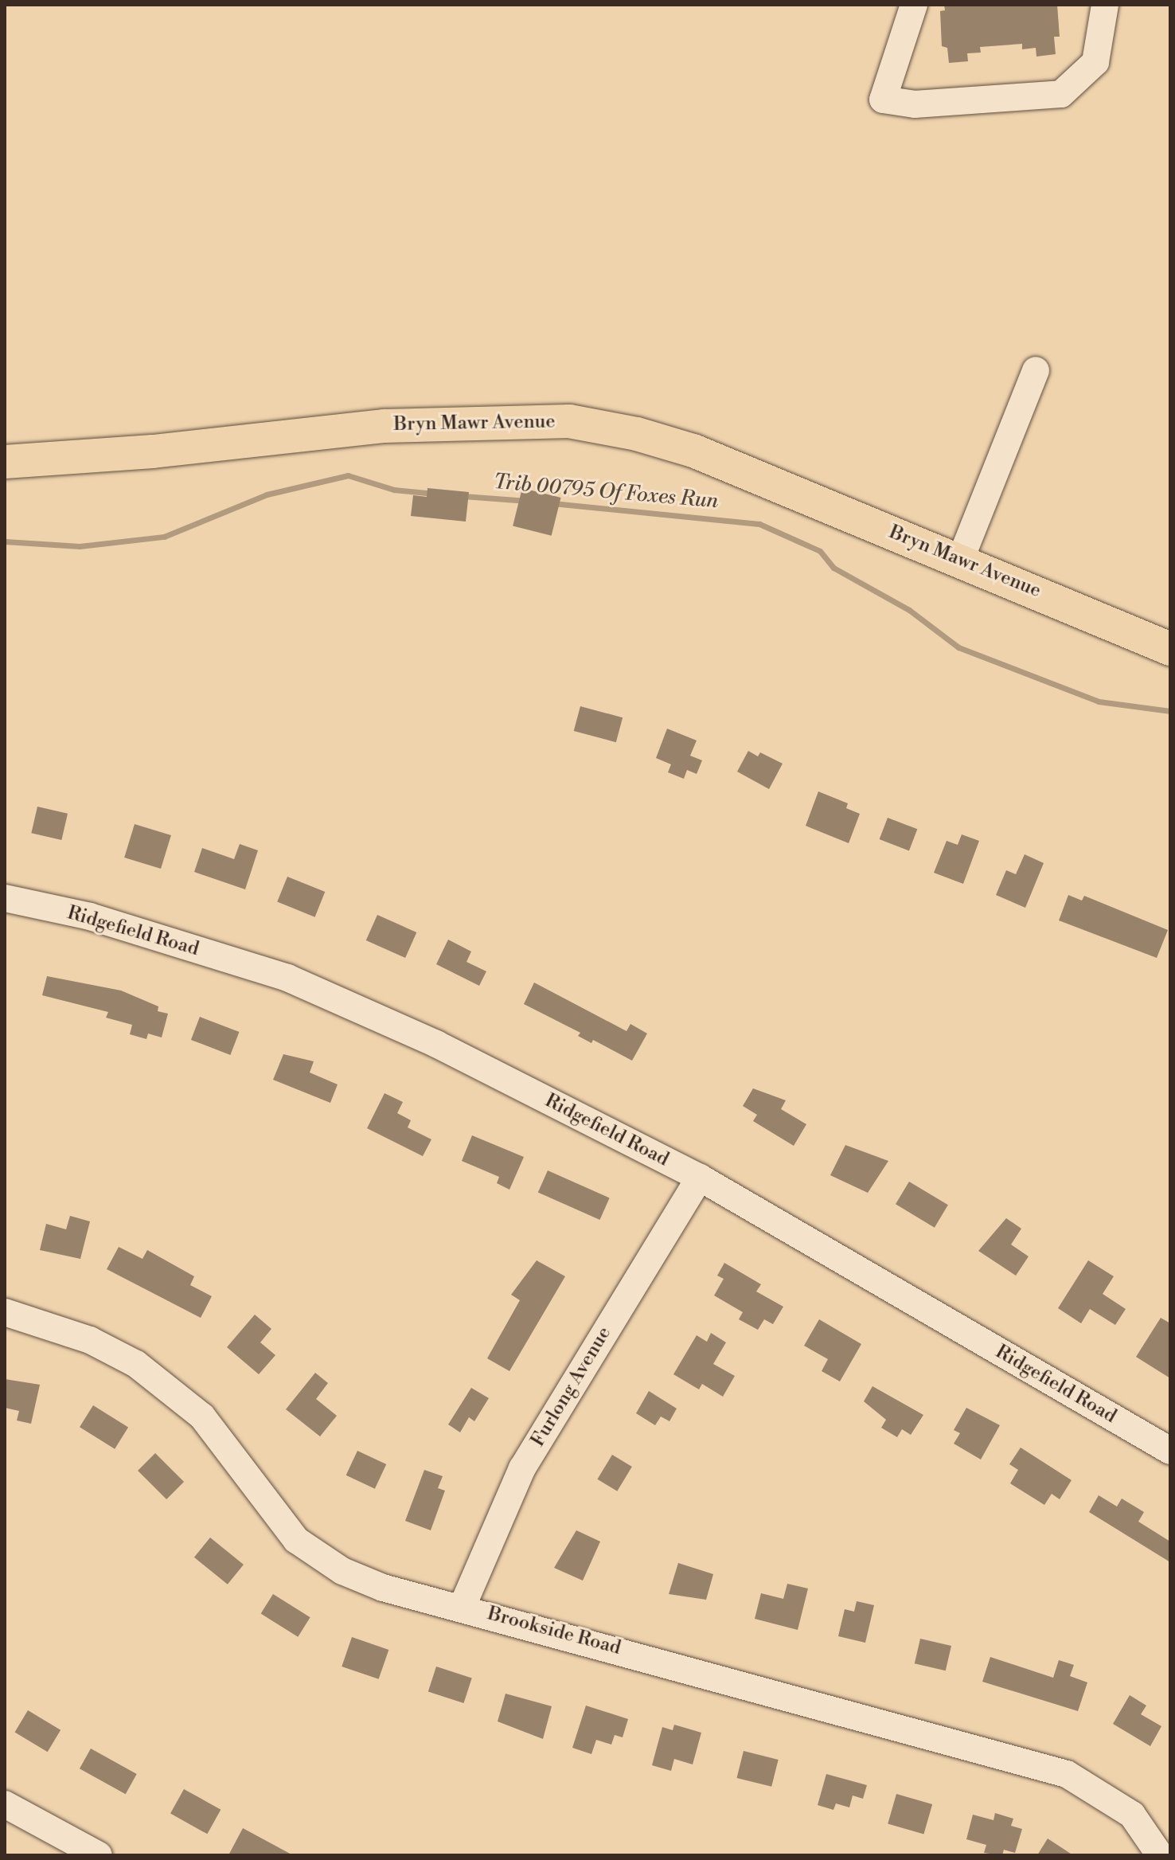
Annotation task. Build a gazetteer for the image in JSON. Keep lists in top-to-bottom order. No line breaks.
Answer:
{"streets":{"main road":["Bryn Mawr Avenue"],"street":["Ridgefield Road","Furlong Avenue","Brookside Road"]},"crossings":[["Ridgefield Road","Furlong Avenue"],["Furlong Avenue","Brookside Road"]],"water":["Trib 00795 Of Foxes Run"]}
